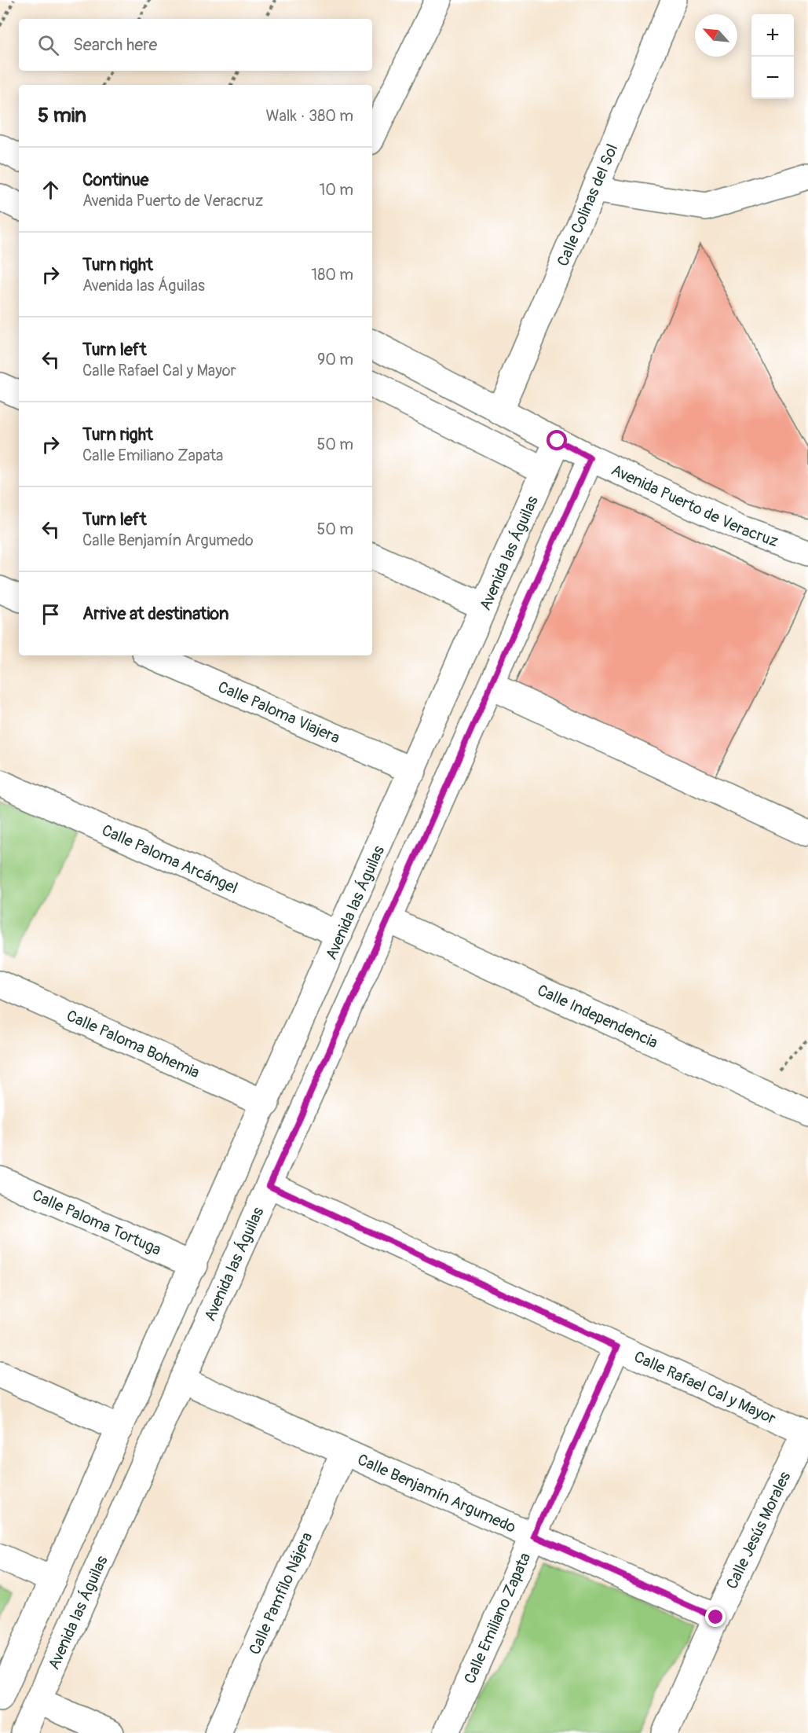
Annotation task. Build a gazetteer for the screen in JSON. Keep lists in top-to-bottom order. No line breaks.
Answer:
{"streets":{"street":["Calle Colinas del Sol","Avenida Puerto de Veracruz","Avenida las Águilas","Calle Paloma Viajera","Calle Paloma Arcángel","Calle Independencia","Calle Paloma Bohemia","Calle Paloma Tortuga","Calle Rafael Cal y Mayor","Calle Benjamín Argumedo","Calle Jesús Morales","Calle Pamfilo Nájera","Calle Emiliano Zapata"]},"crossings":[["Calle Colinas del Sol","Avenida Puerto de Veracruz"],["Avenida Puerto de Veracruz","Avenida las Águilas"],["Avenida las Águilas","Calle Paloma Viajera"],["Avenida las Águilas","Calle Paloma Arcángel"],["Avenida las Águilas","Calle Independencia"],["Avenida las Águilas","Calle Paloma Bohemia"],["Avenida las Águilas","Calle Paloma Tortuga"],["Avenida las Águilas","Calle Rafael Cal y Mayor"],["Avenida las Águilas","Calle Benjamín Argumedo"],["Calle Rafael Cal y Mayor","Calle Jesús Morales"],["Calle Rafael Cal y Mayor","Calle Emiliano Zapata"],["Calle Benjamín Argumedo","Calle Jesús Morales"],["Calle Benjamín Argumedo","Calle Pamfilo Nájera"],["Calle Benjamín Argumedo","Calle Emiliano Zapata"]],"north":"top left","page":{"map_buttons":["+","−"],"search":"Search here","heading":["5 min","Walk · 380 m"],"list":[["Continue","Avenida Puerto de Veracruz","10 m"],["Turn right","Avenida las Águilas","180 m"],["Turn left","Calle Rafael Cal y Mayor","90 m"],["Turn right","Calle Emiliano Zapata","50 m"],["Turn left","Calle Benjamín Argumedo","50 m"],"Arrive at destination"]}}
